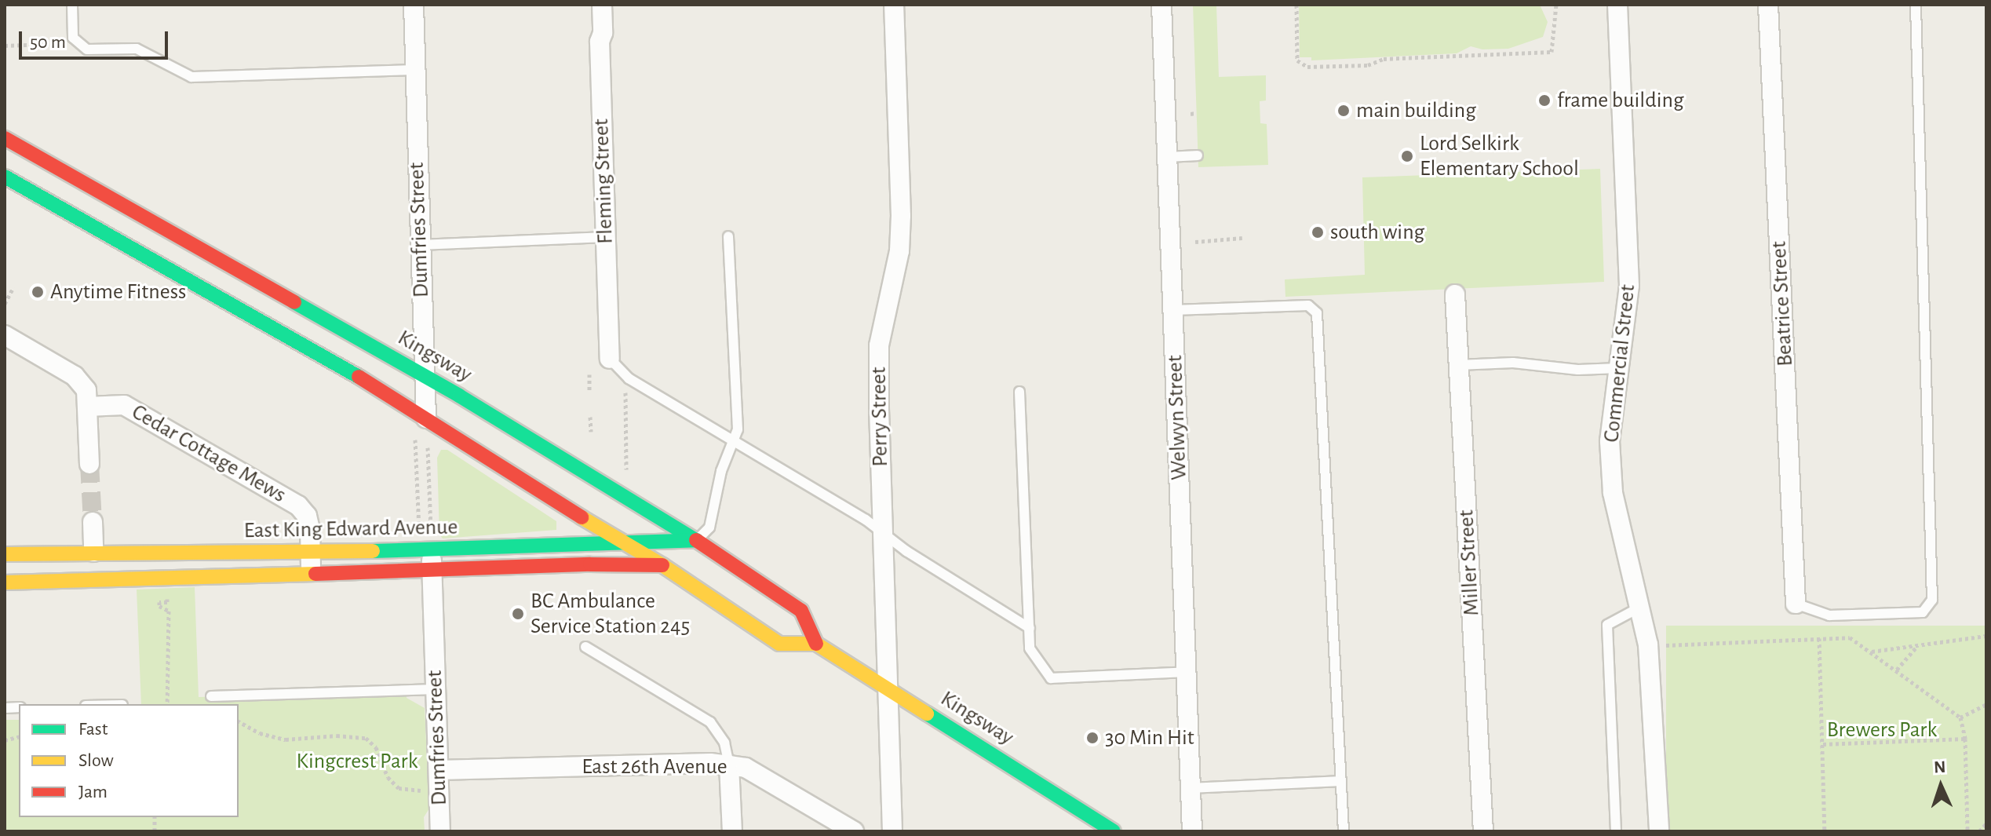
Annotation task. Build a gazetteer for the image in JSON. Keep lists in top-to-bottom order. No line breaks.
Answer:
{"streets":{"main road":["Kingsway","East King Edward Avenue"],"street":["Fleming Street","Dumfries Street","Beatrice Street","Commercial Street","Perry Street","Welwyn Street","Cedar Cottage Mews","Miller Street","East 26th Avenue"]},"crossings":[["Dumfries Street","Kingsway"],["Dumfries Street","East King Edward Avenue"],["Dumfries Street","East 26th Avenue"],["Kingsway","Perry Street"],["Kingsway","East King Edward Avenue"],["Cedar Cottage Mews","East King Edward Avenue"]],"parks":["Brewers Park","Kingcrest Park"],"places":["frame building","main building","Lord Selkirk Elementary School","south wing","Anytime Fitness","BC Ambulance Service Station 245","30 Min Hit"],"legend":["Fast","Slow","Jam"],"scale_bar":"50 m","north":"top"}
